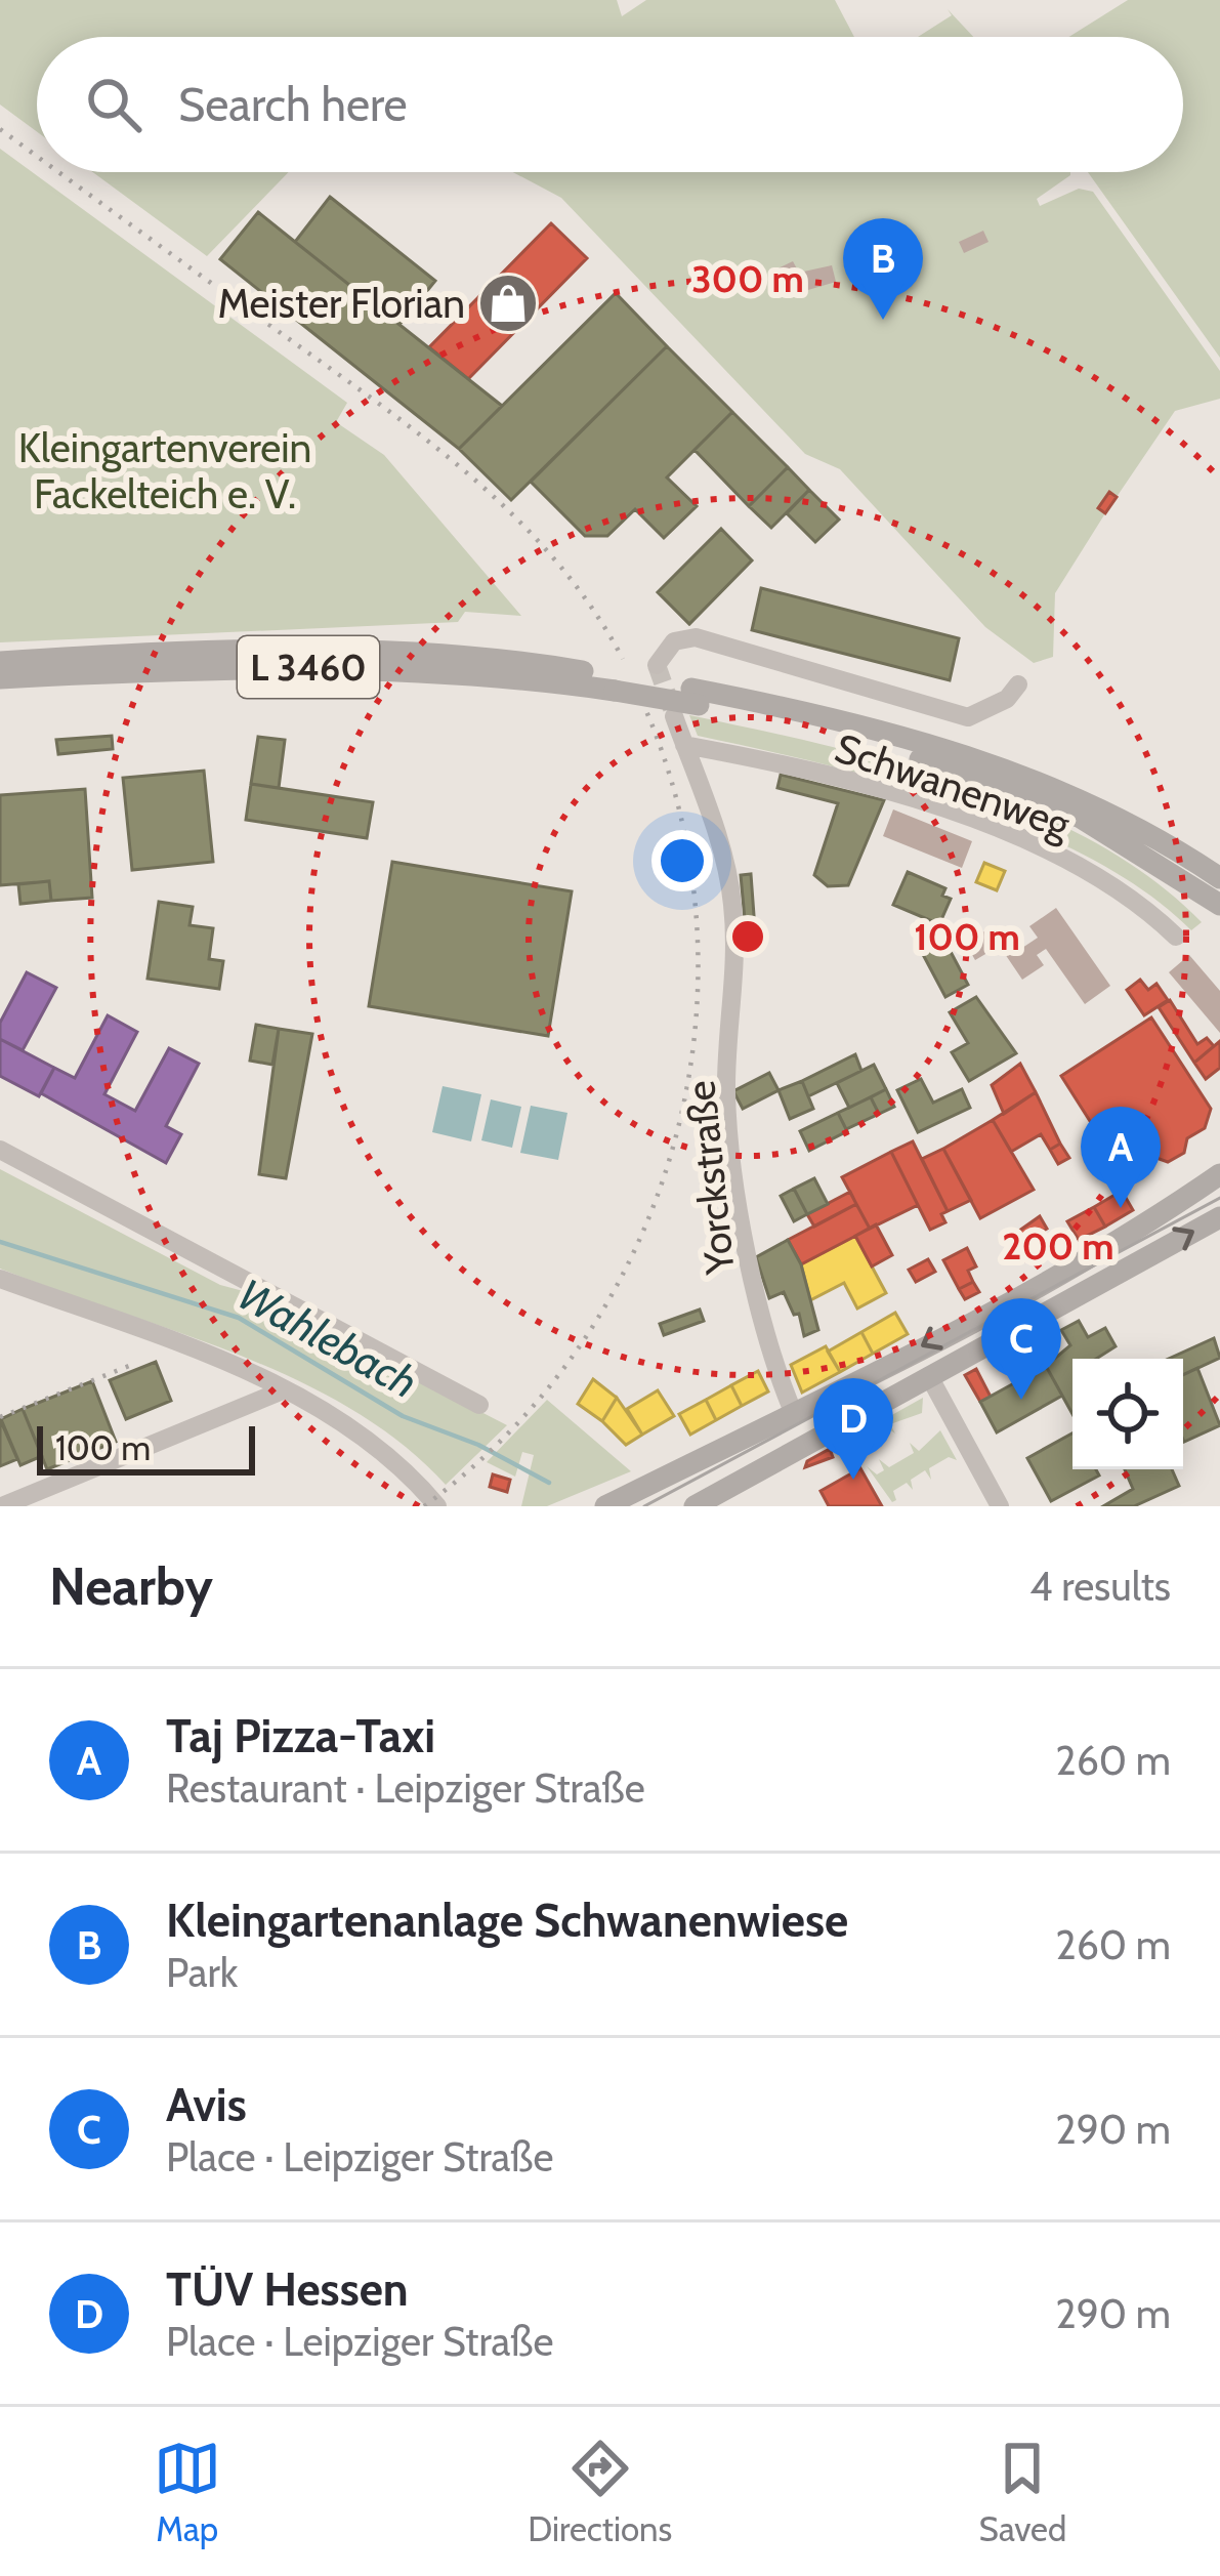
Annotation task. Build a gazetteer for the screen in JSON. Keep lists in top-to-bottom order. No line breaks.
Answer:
{"streets":{"main road":["L 3460"],"street":["Schwanenweg","Yorckstraße"]},"crossings":[["Schwanenweg","Yorckstraße"]],"water":["Wahlebach"],"parks":["Kleingartenverein Fackelteich e. V."],"places":{"shop":["Meister Florian"]},"scale_bar":"100 m","page":{"search":"Search here","pins":["B","A","C","D"],"scale":"100 m","heading":["Nearby","4 results"],"list":[{"mark":"A","name":"Taj Pizza-Taxi","note":"Restaurant · Leipziger Straße","value":"260 m"},{"mark":"B","name":"Kleingartenanlage Schwanenwiese","note":"Park","value":"260 m"},{"mark":"C","name":"Avis","note":"Place · Leipziger Straße","value":"290 m"},{"mark":"D","name":"TÜV Hessen","note":"Place · Leipziger Straße","value":"290 m"}],"nav":["Map","Directions","Saved"]},"rings":["300 m","100 m","200 m"]}
